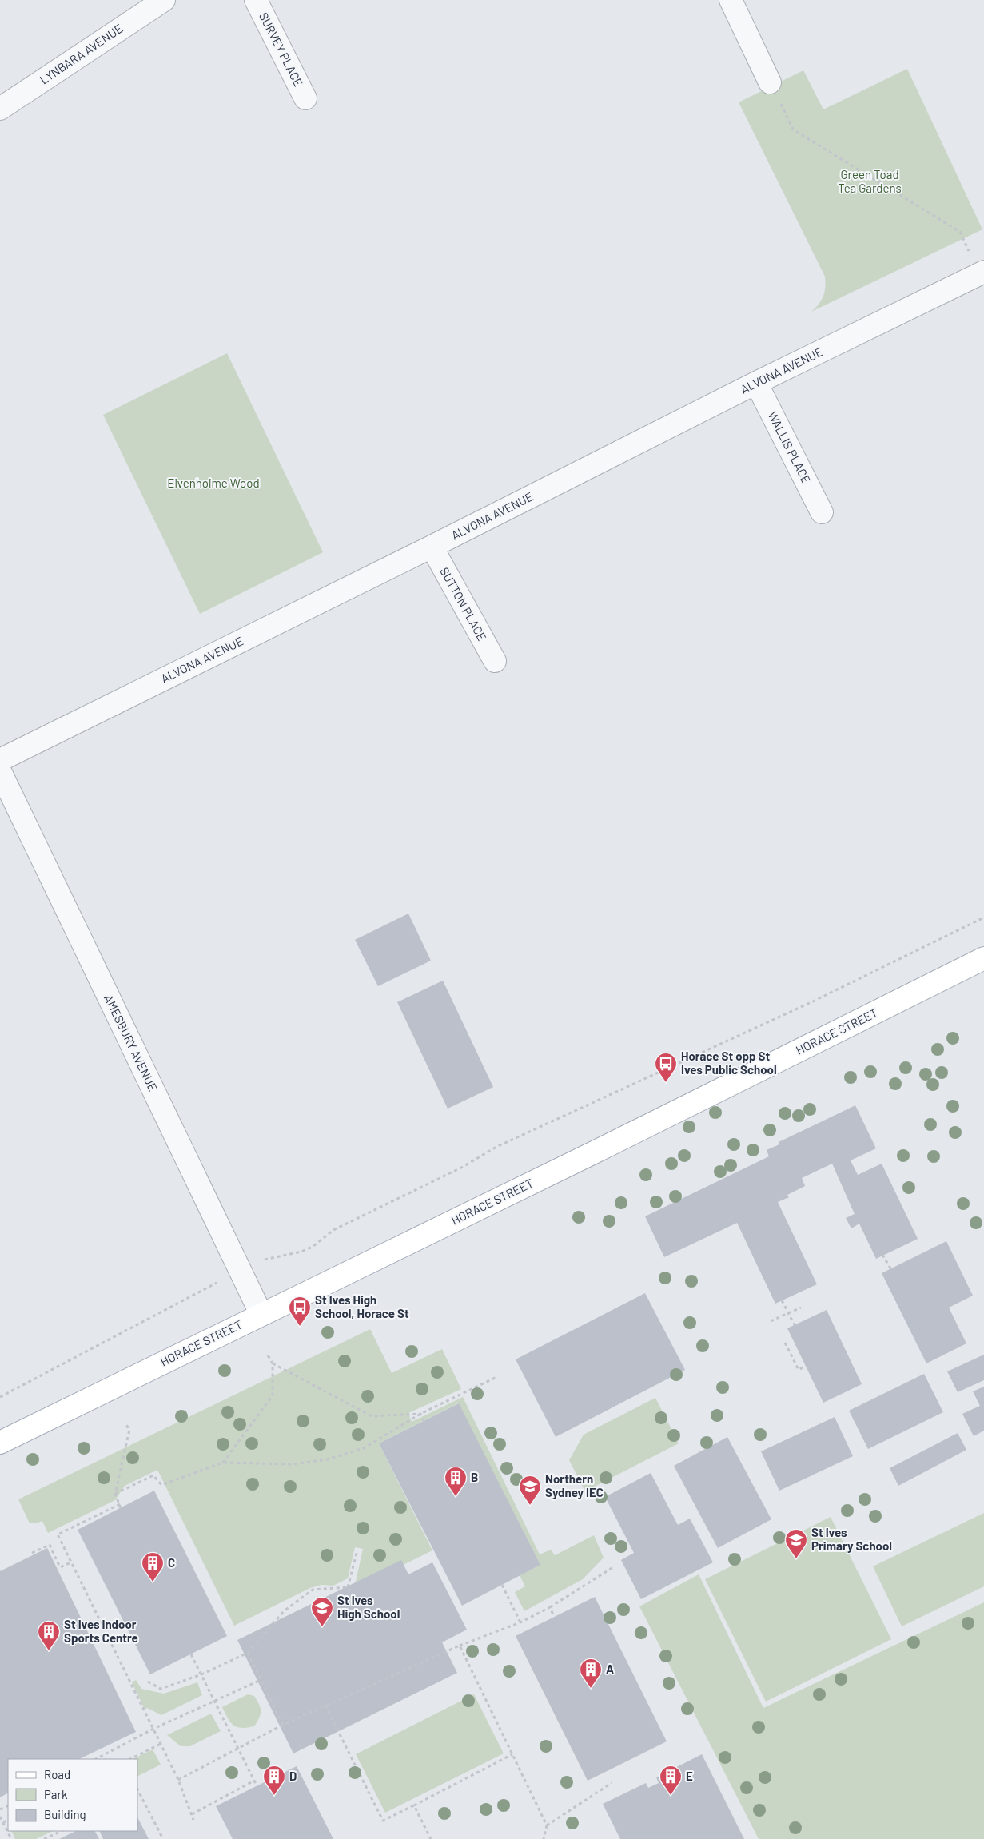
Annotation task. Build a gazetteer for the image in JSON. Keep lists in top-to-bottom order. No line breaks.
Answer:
{"streets":{"main road":["HORACE STREET"],"street":["SURVEY PLACE","LYNBARA AVENUE","ALVONA AVENUE","WALLIS PLACE","SUTTON PLACE","AMESBURY AVENUE"]},"crossings":[["ALVONA AVENUE","WALLIS PLACE"],["ALVONA AVENUE","SUTTON PLACE"],["HORACE STREET","AMESBURY AVENUE"]],"parks":["Green Toad Tea Gardens","Elvenholme Wood"],"places":{"bus stop":["Horace St opp St Ives Public School","St Ives High School, Horace St"],"building":["B","C","St Ives Indoor Sports Centre","A","D","E"],"school or university":["Northern Sydney IEC","St Ives Primary School","St Ives High School"]},"legend":["Road","Park","Building"]}
